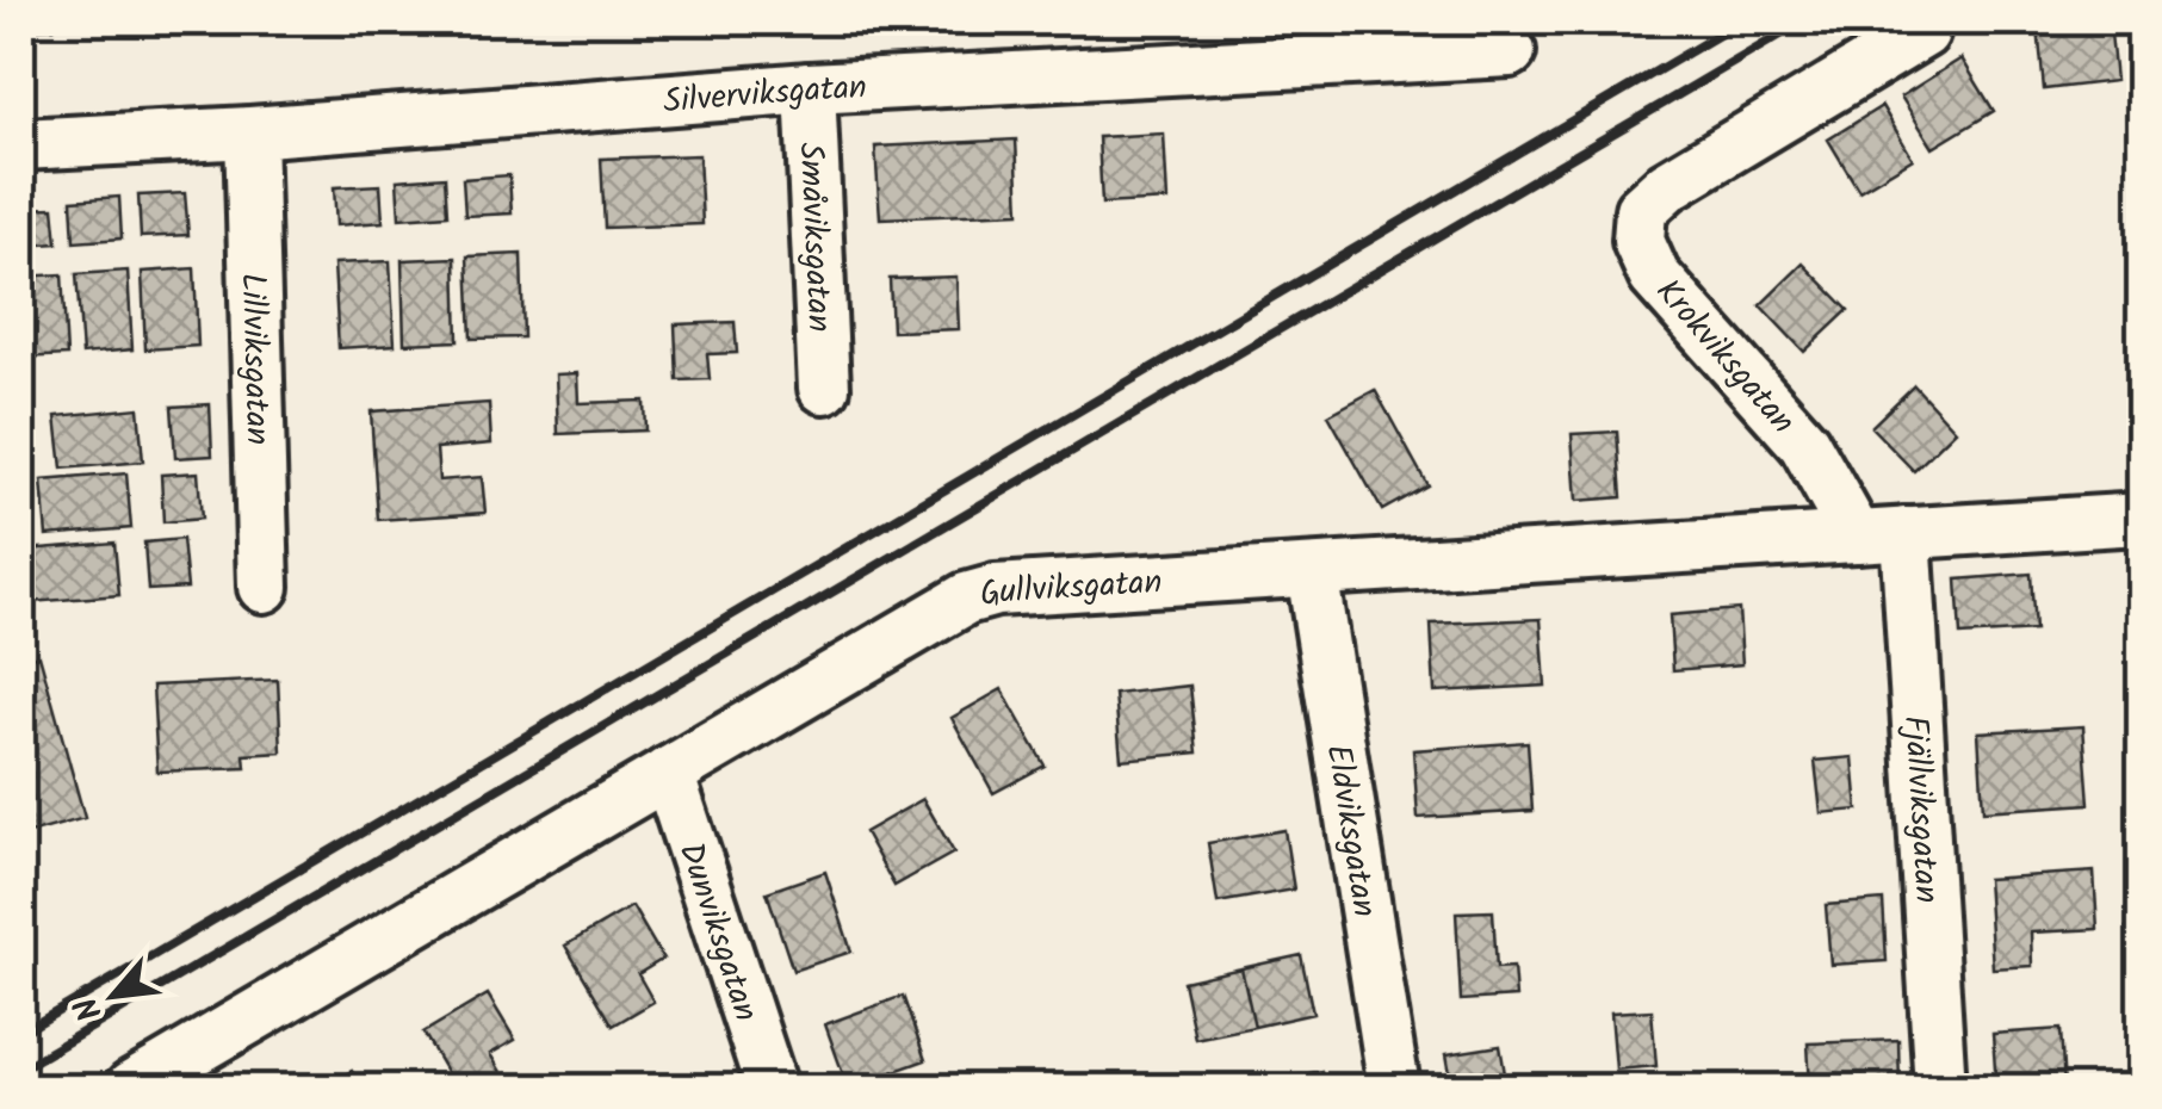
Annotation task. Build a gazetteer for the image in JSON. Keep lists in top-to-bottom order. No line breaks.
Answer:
{"streets":{"street":["Silverviksgatan","Småviksgatan","Krokviksgatan","Lillviksgatan","Gullviksgatan","Fjällviksgatan","Eldviksgatan","Dunviksgatan"]},"crossings":[["Silverviksgatan","Småviksgatan"],["Silverviksgatan","Lillviksgatan"],["Krokviksgatan","Gullviksgatan"],["Krokviksgatan","Fjällviksgatan"],["Gullviksgatan","Fjällviksgatan"],["Gullviksgatan","Eldviksgatan"],["Gullviksgatan","Dunviksgatan"]],"north":"bottom left"}
